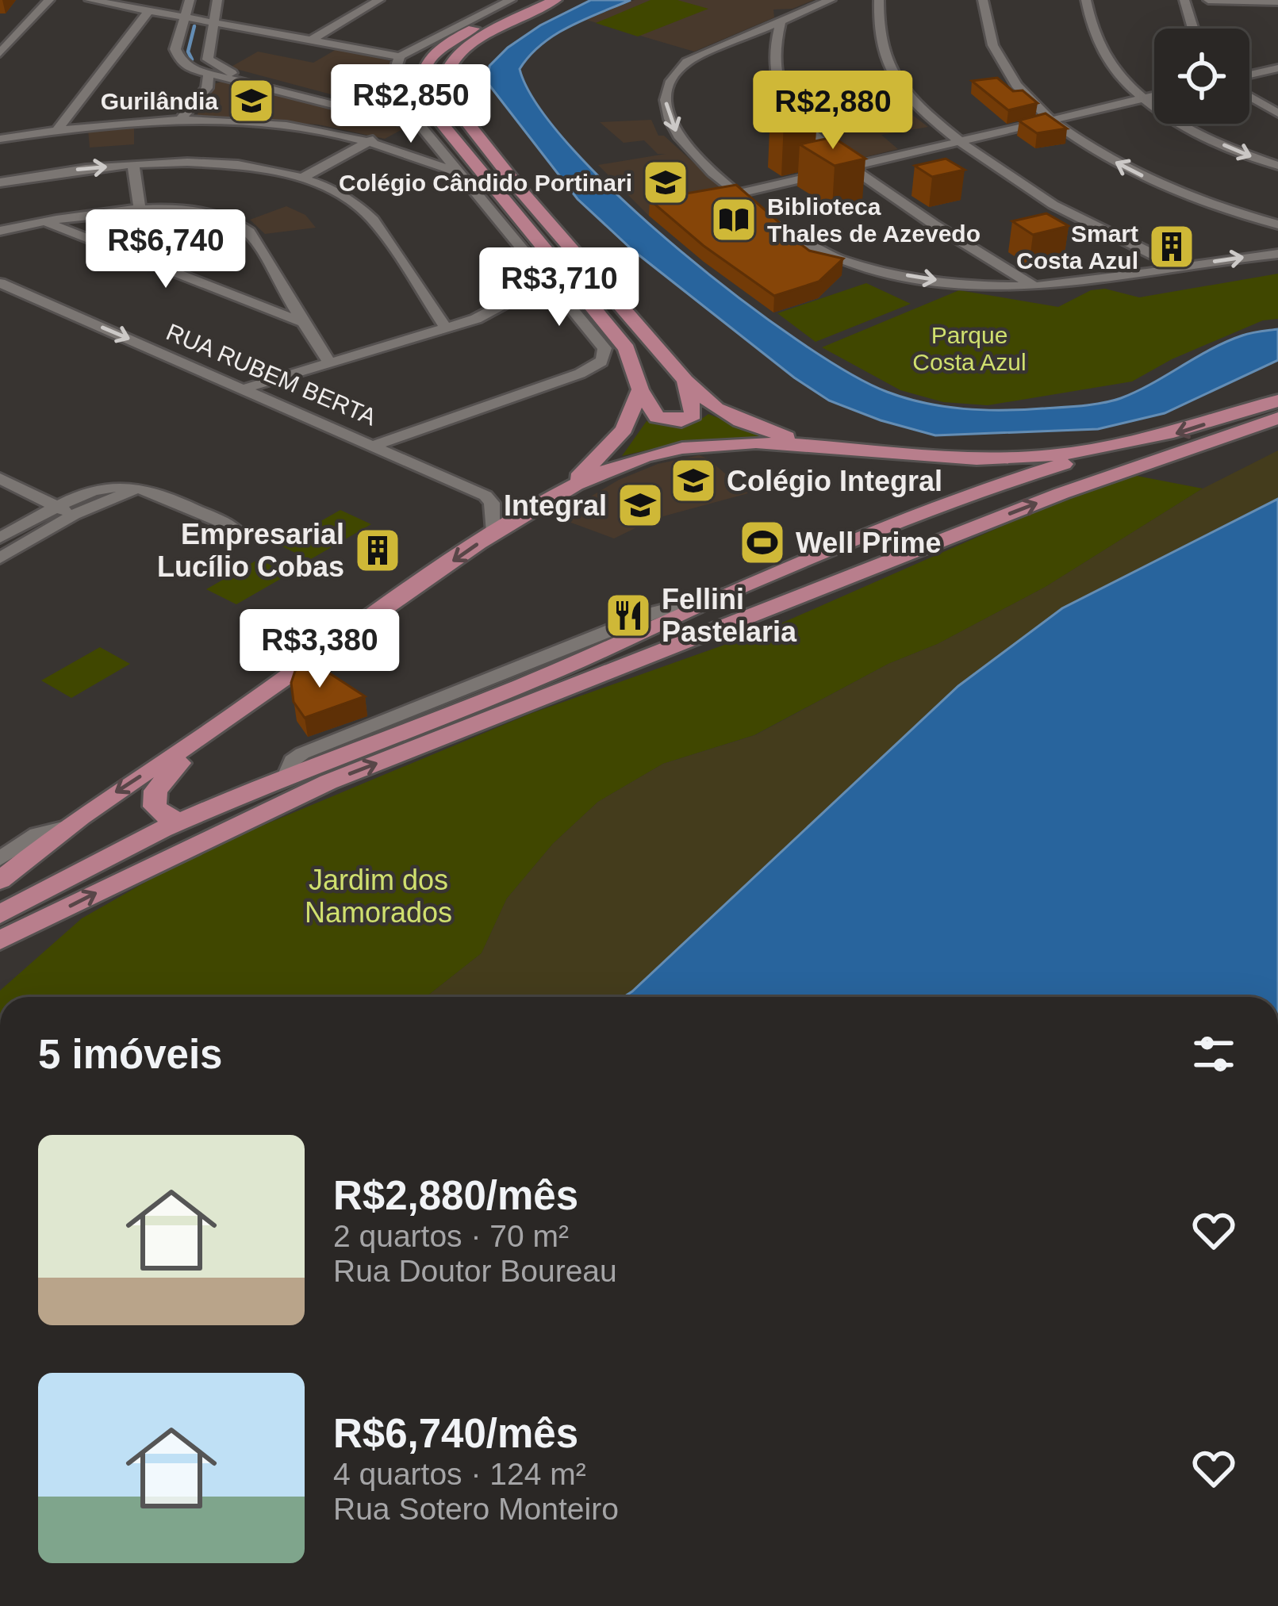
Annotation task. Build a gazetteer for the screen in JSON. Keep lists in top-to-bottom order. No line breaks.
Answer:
{"streets":{"street":["RUA RUBEM BERTA"]},"parks":["Parque Costa Azul","Jardim dos Namorados"],"places":{"school or university":["Gurilândia","Colégio Cândido Portinari","Colégio Integral","Integral"],"library":["Biblioteca Thales de Azevedo"],"building":["Smart Costa Azul","Empresarial Lucílio Cobas"],"sports":["Well Prime"],"restaurant":["Fellini Pastelaria"]},"page":{"price":["R$2,850","R$2,880","R$6,740","R$3,710","R$3,380"],"heading":"5 imóveis","list":[{"name":"R$2,880/mês","note":"2 quartos · 70 m² · Rua Doutor Boureau"},{"name":"R$6,740/mês","note":"4 quartos · 124 m² · Rua Sotero Monteiro"}]}}
